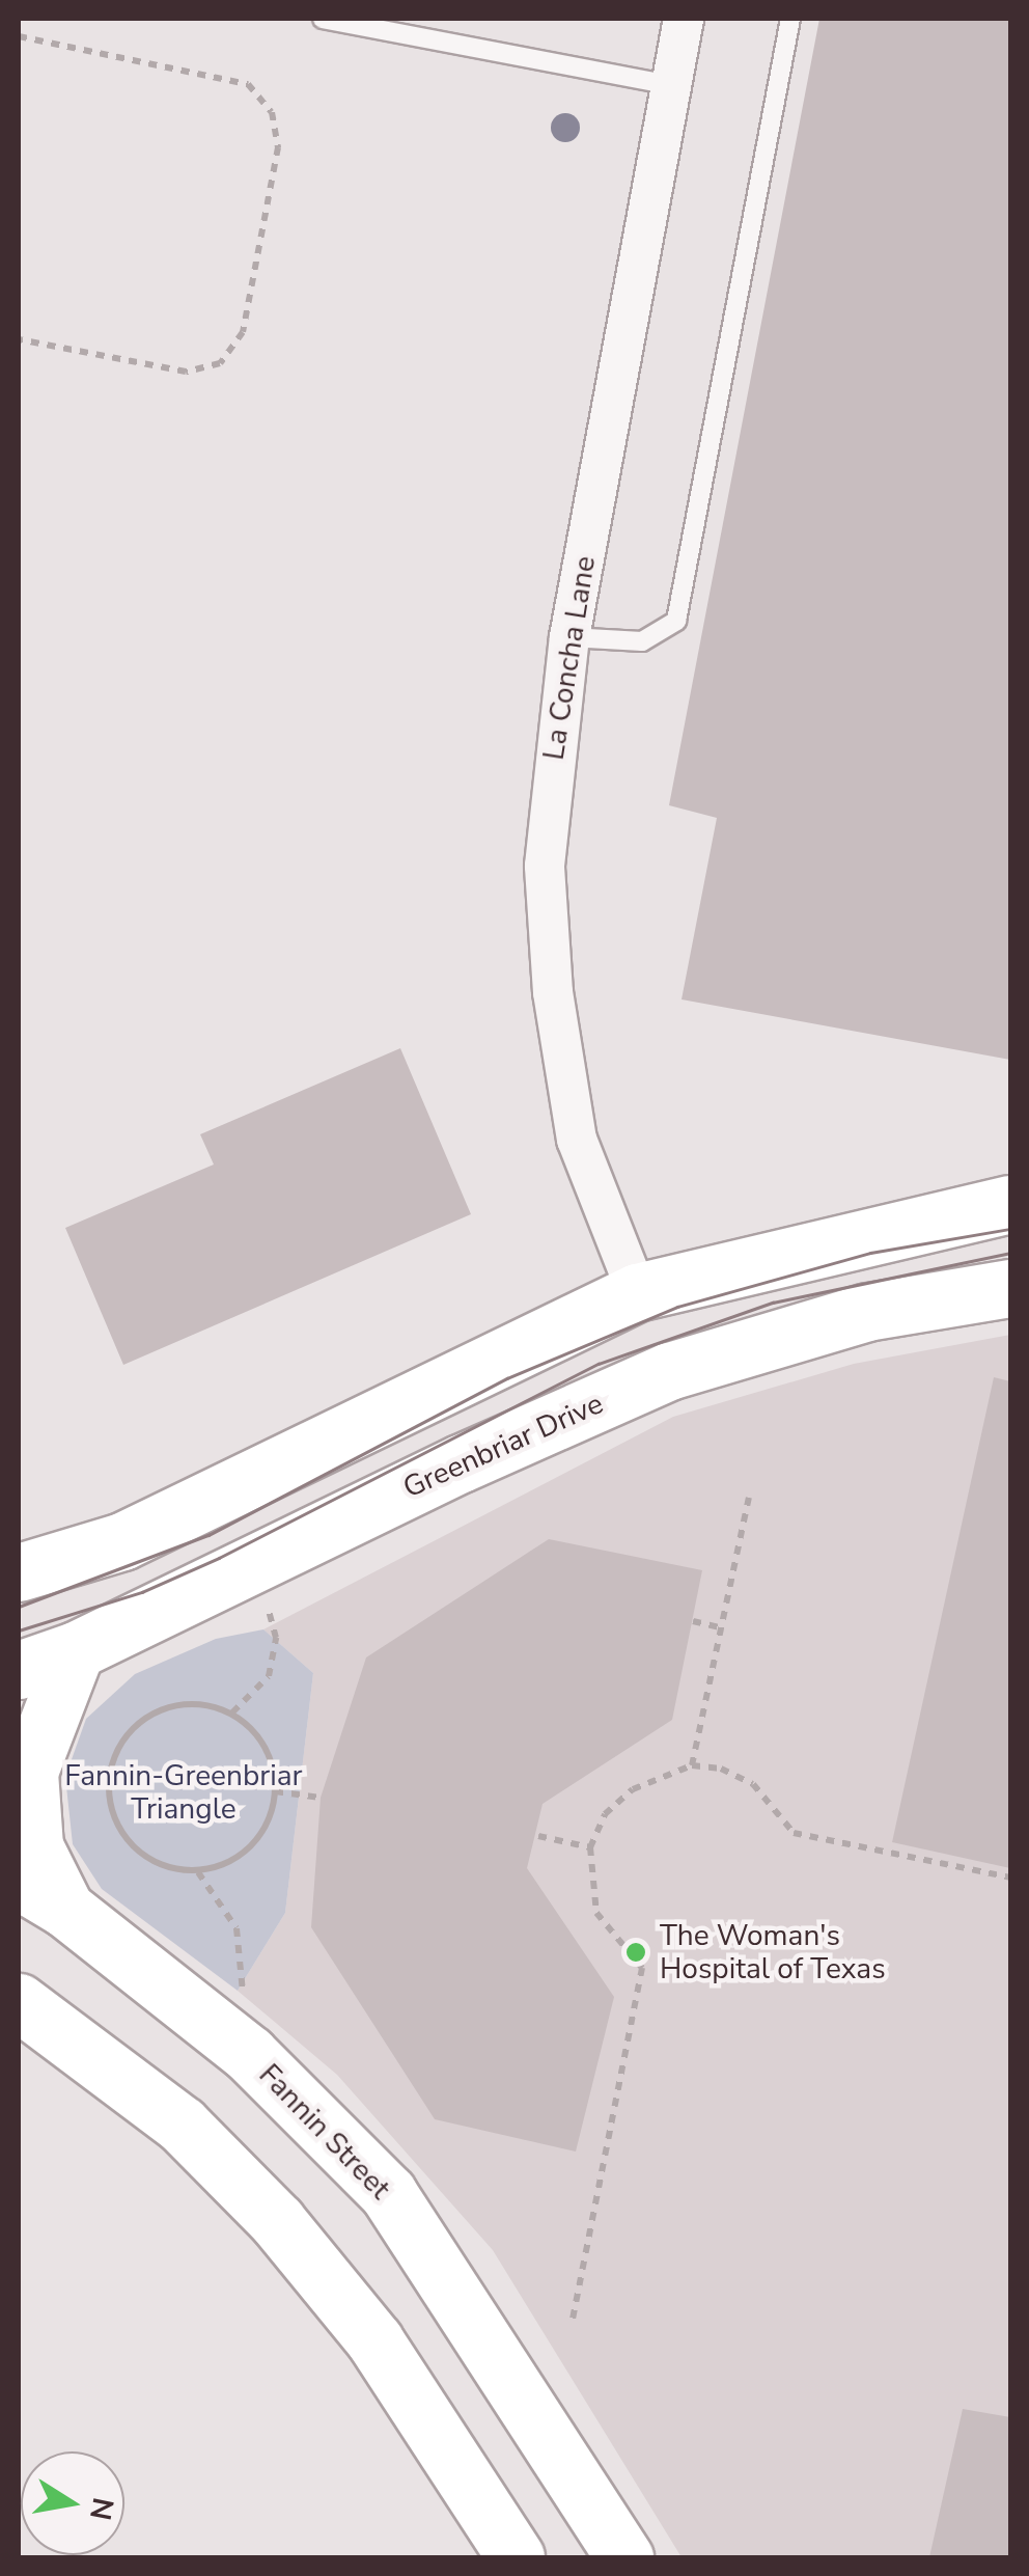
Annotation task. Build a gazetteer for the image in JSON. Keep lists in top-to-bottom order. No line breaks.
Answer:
{"streets":{"main road":["Greenbriar Drive","Fannin Street"],"street":["La Concha Lane"]},"parks":["Fannin-Greenbriar Triangle"],"places":["The Woman's Hospital of Texas"],"north":"right"}
